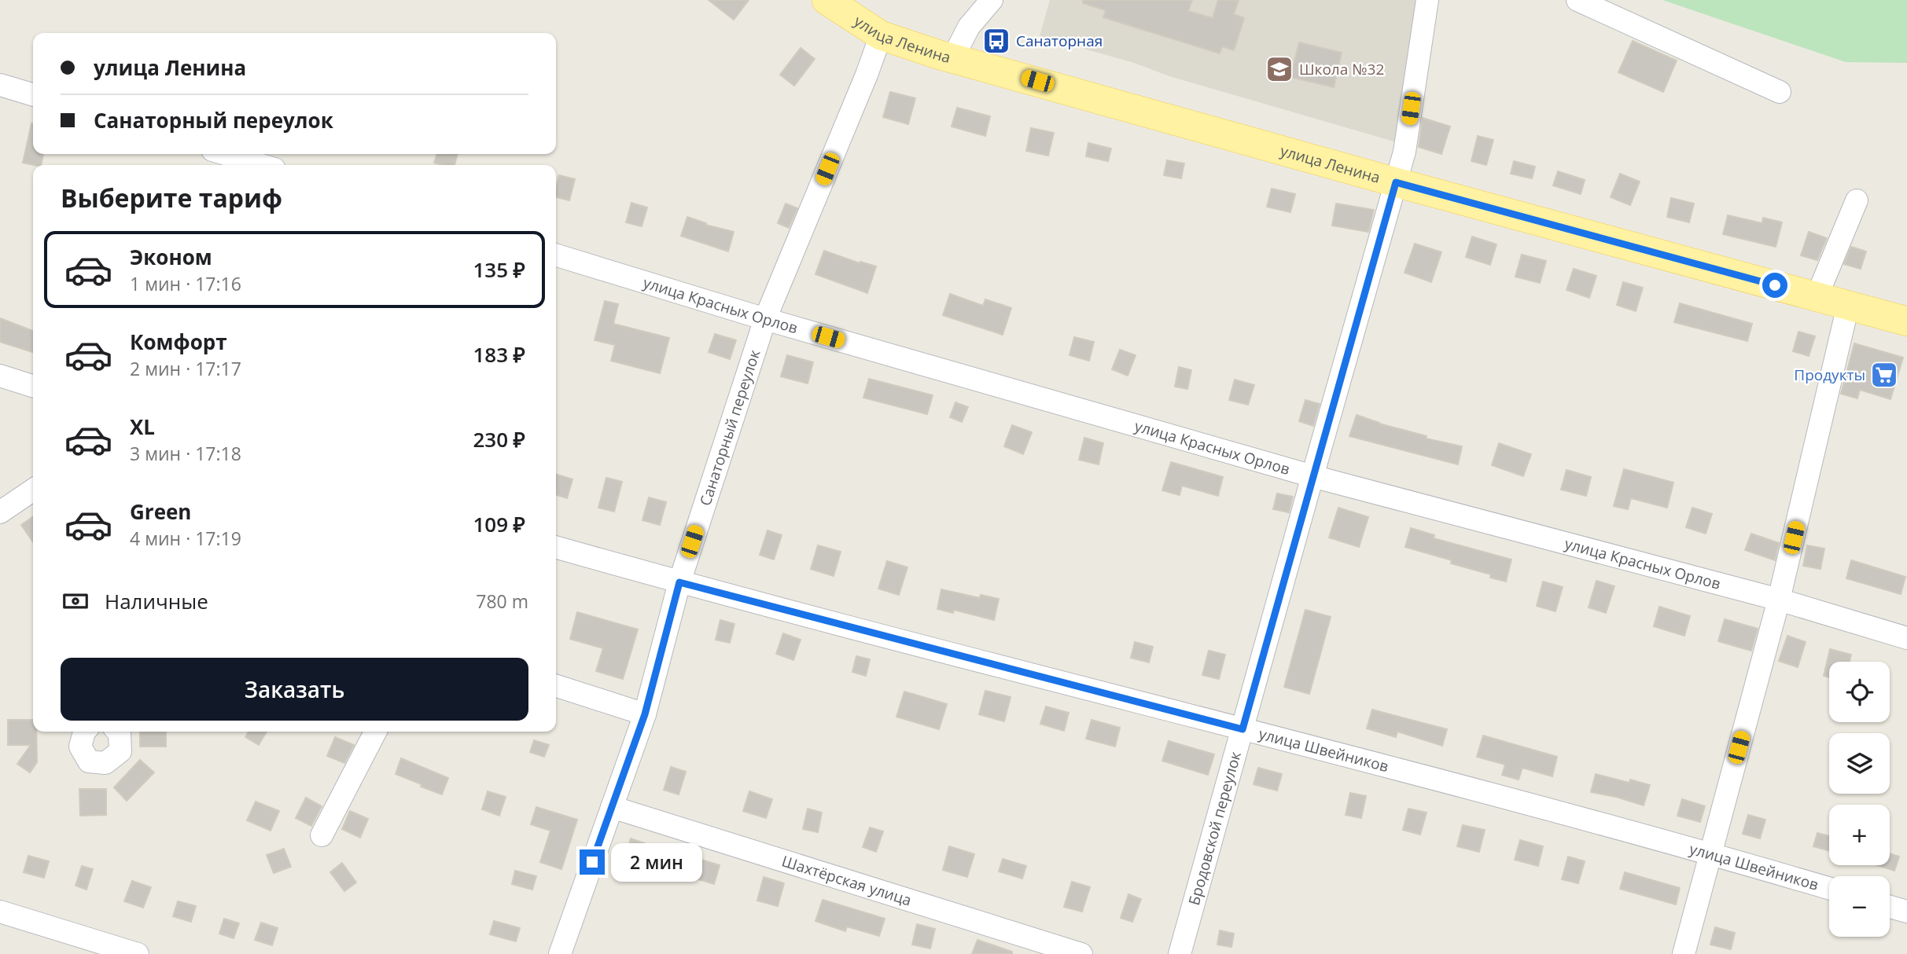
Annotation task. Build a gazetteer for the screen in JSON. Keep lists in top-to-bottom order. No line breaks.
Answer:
{"streets":{"main road":["улица Ленина"],"street":["улица Красных Орлов","Санаторный переулок","улица Швейников","Бродовской переулок","Шахтёрская улица"]},"crossings":[["улица Ленина","Санаторный переулок"],["улица Ленина","Бродовской переулок"],["улица Красных Орлов","Санаторный переулок"],["улица Красных Орлов","Бродовской переулок"],["Санаторный переулок","улица Швейников"],["Санаторный переулок","Шахтёрская улица"],["улица Швейников","Бродовской переулок"]],"places":{"bus stop":["Санаторная"],"school or university":["Школа №32"],"supermarket":["Продукты"]},"page":{"banner":["улица Ленина","Санаторный переулок"],"heading":"Выберите тариф","list":[{"name":"Эконом","note":"1 мин · 17:16","value":"135 ₽"},{"name":"Комфорт","note":"2 мин · 17:17","value":"183 ₽"},{"name":"XL","note":"3 мин · 17:18","value":"230 ₽"},{"name":"Green","note":"4 мин · 17:19","value":"109 ₽"}],"pay":["Наличные","780 m"],"buttons":"Заказать","map_buttons":["+","−"],"bubble":"2 мин"}}
